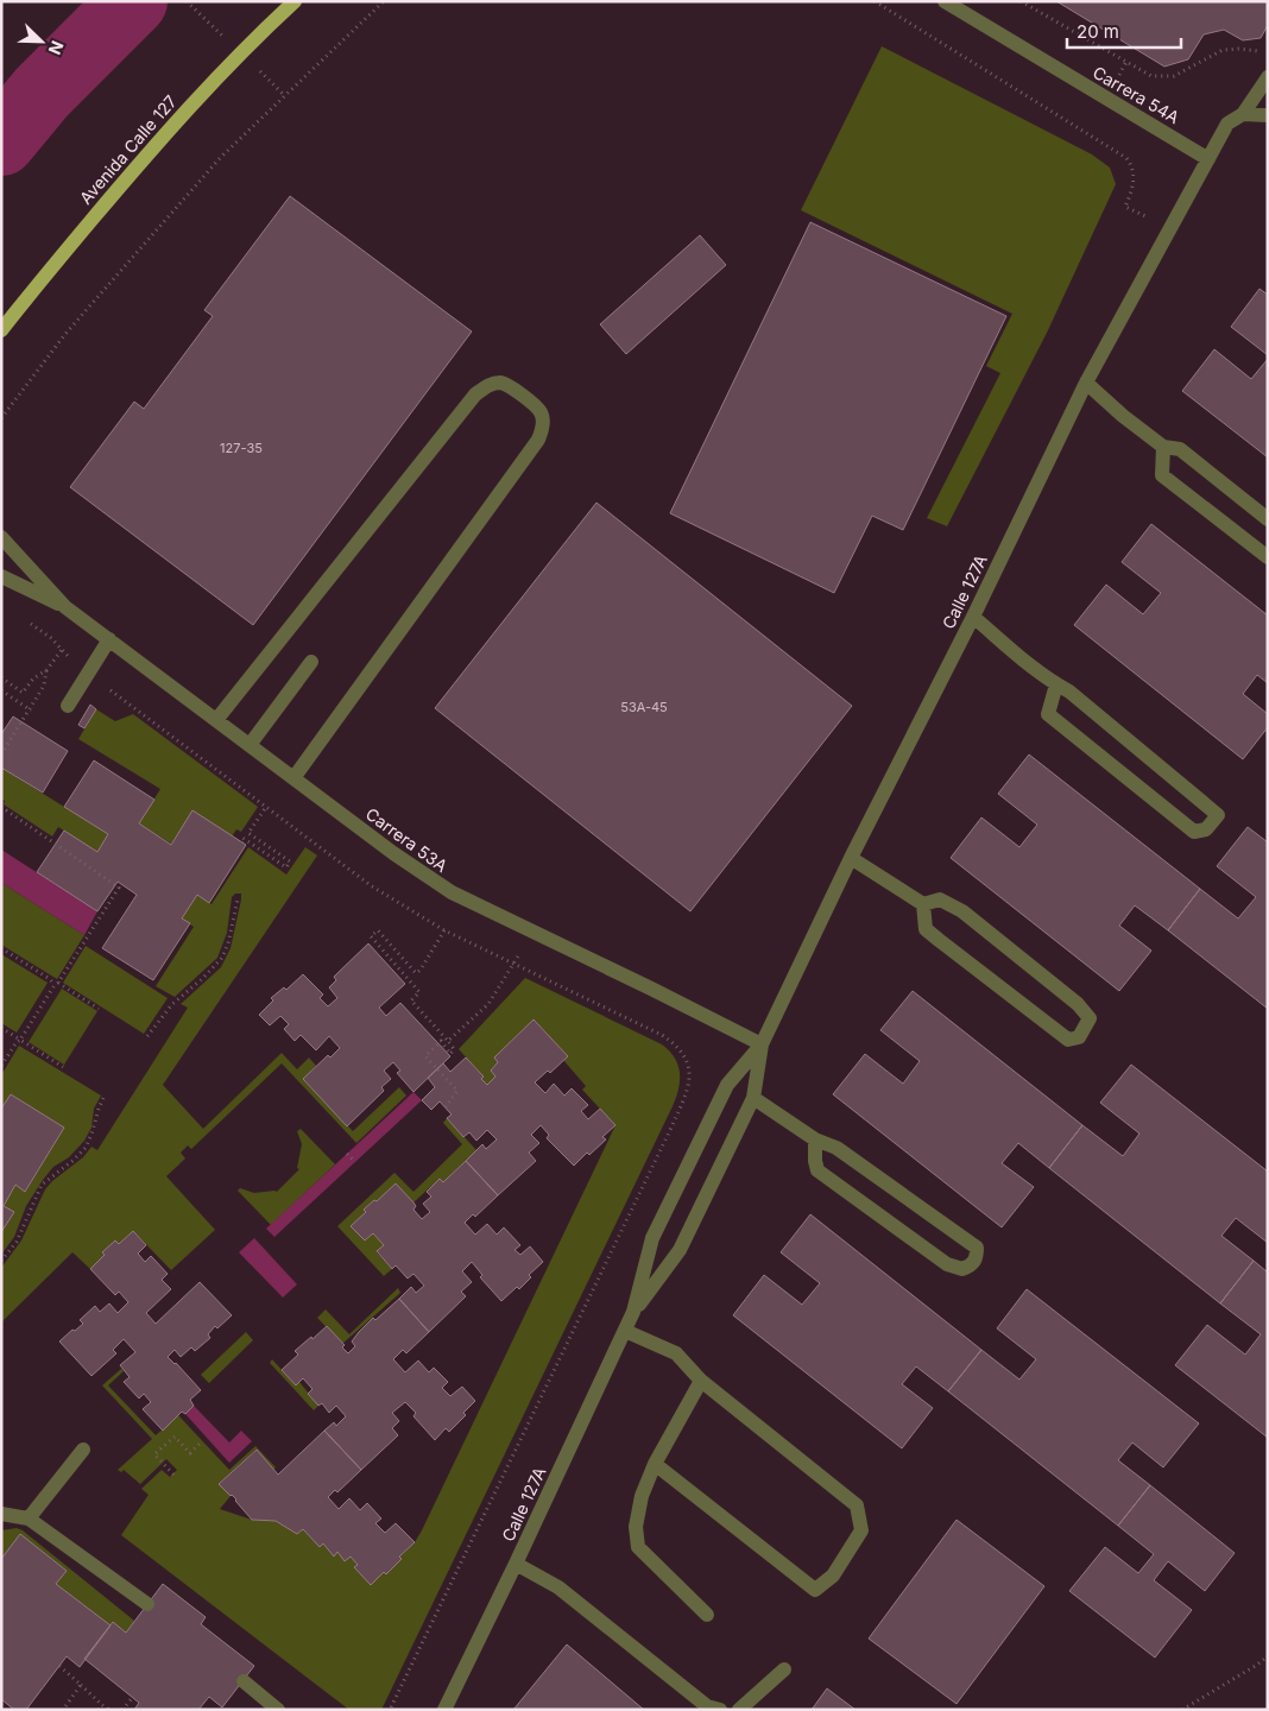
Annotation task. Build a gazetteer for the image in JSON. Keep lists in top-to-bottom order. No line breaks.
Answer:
{"streets":{"main road":["Avenida Calle 127"],"street":["Carrera 54A","Calle 127A","Carrera 53A"]},"crossings":[["Carrera 54A","Calle 127A"],["Calle 127A","Carrera 53A"]],"house_numbers":["127-35","53A-45"],"scale_bar":"20 m","north":"bottom right"}
